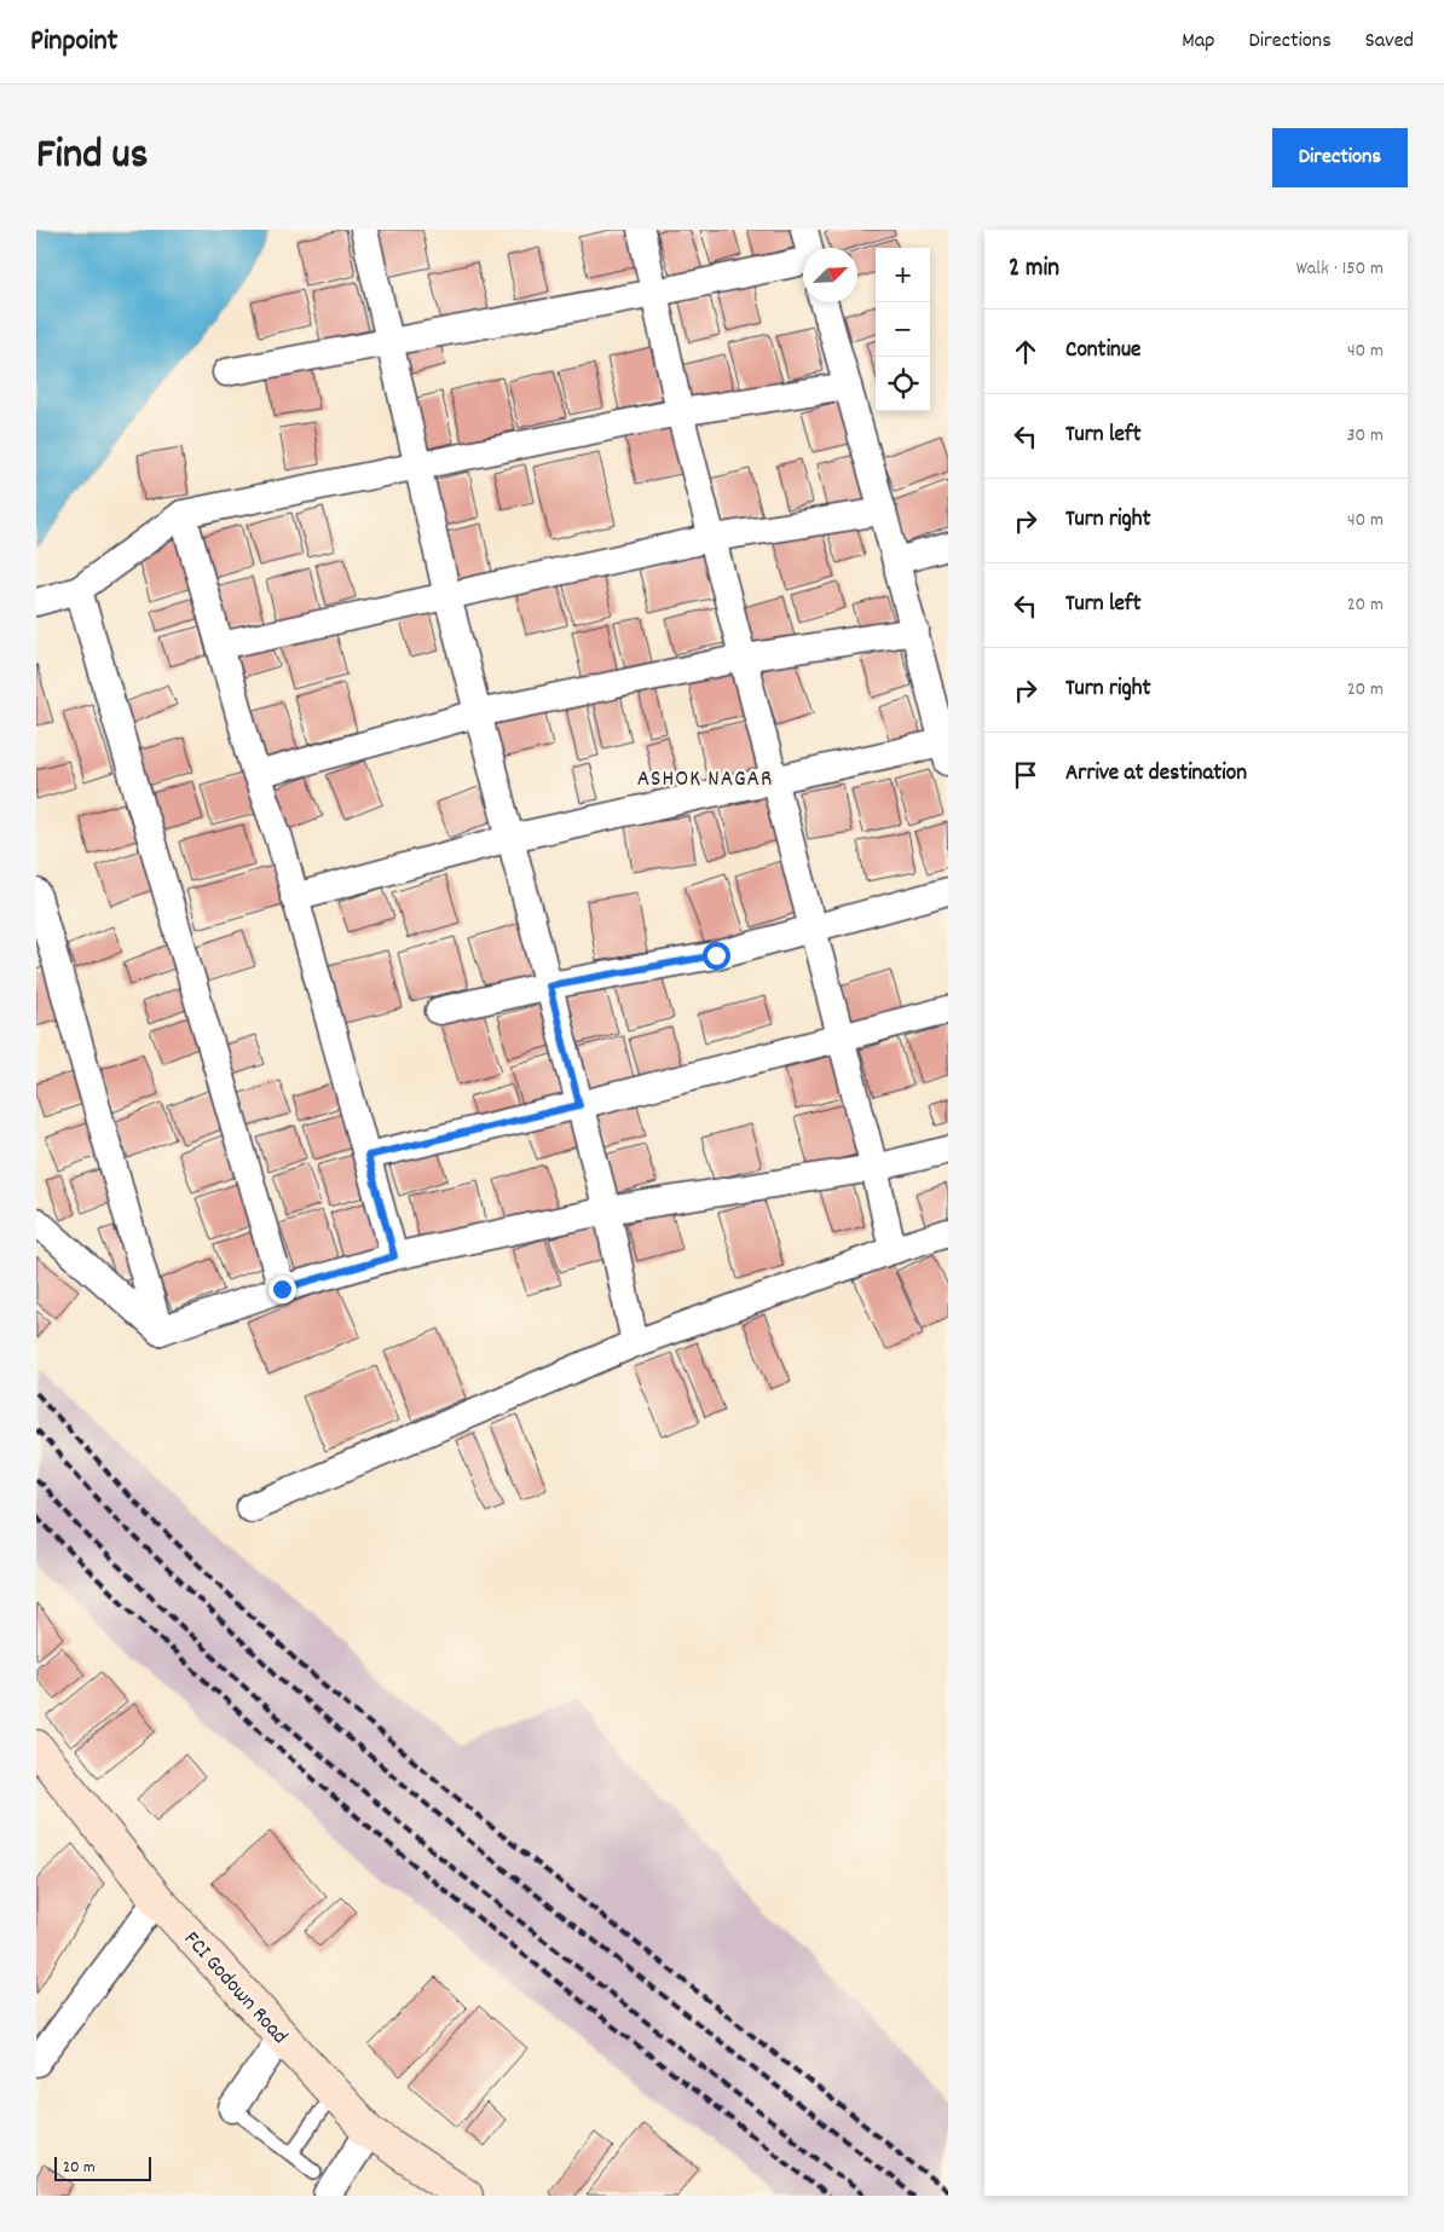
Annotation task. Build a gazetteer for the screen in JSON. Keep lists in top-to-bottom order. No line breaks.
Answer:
{"streets":{"street":["FCI Godown Road"]},"districts":["ASHOK NAGAR"],"scale_bar":"20 m","north":"top right","page":{"header":"Pinpoint","nav":["Map","Directions","Saved"],"title":"Find us","buttons":"Directions","heading":["2 min","Walk · 150 m"],"map_buttons":["+","−"],"list":[["Continue","40 m"],["Turn left","30 m"],["Turn right","40 m"],["Turn left","20 m"],["Turn right","20 m"],"Arrive at destination"],"scale":"20 m"}}
